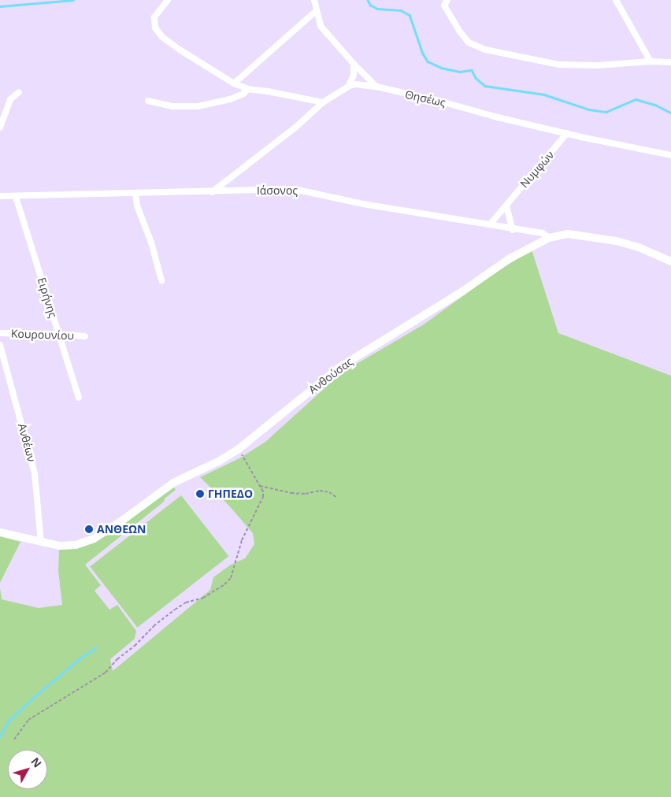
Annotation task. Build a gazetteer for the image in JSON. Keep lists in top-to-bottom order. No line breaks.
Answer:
{"streets":{"street":["Θησέως","Νυμφών","Ιάσονος","Ειρήνης","Κουρουνίου","Ανθούσας","Ανθέων"]},"crossings":[["Θησέως","Νυμφών"],["Νυμφών","Ιάσονος"],["Ιάσονος","Ειρήνης"],["Ιάσονος","Ανθούσας"],["Ειρήνης","Κουρουνίου"],["Ανθούσας","Ανθέων"]],"places":["ΓΗΠΕΔΟ","ΑΝΘΕΩΝ"],"north":"top right"}
